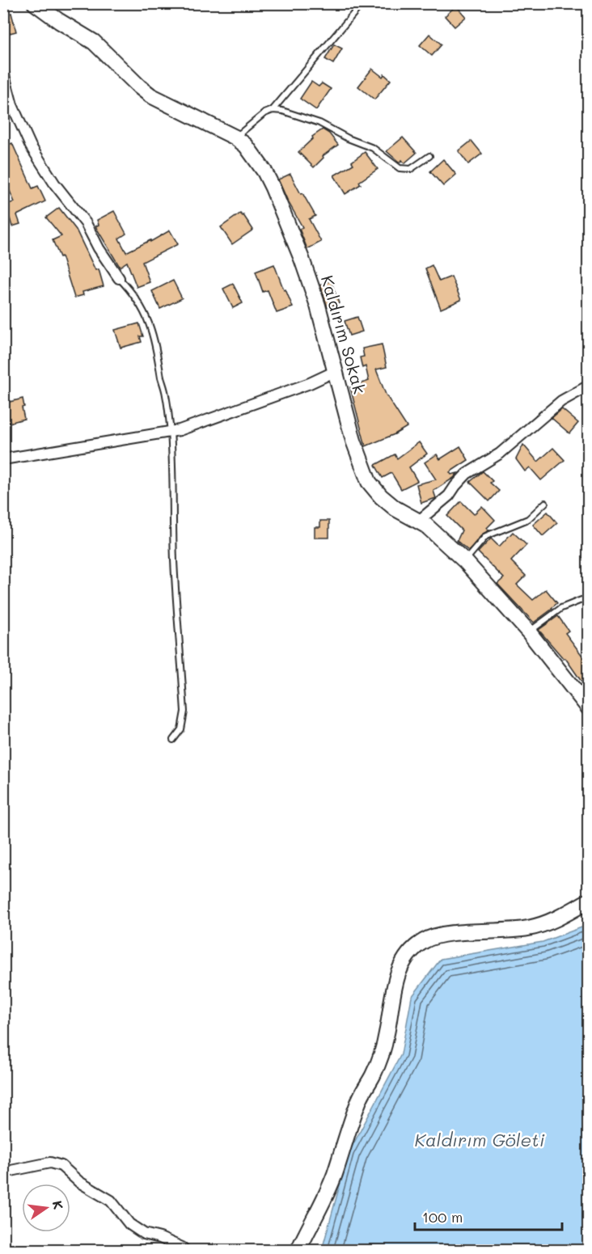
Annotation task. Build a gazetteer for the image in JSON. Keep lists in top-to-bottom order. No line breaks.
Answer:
{"streets":{"street":["Kaldırım Sokak"]},"water":["Kaldırım Göleti"],"scale_bar":"100 m","north":"right"}
